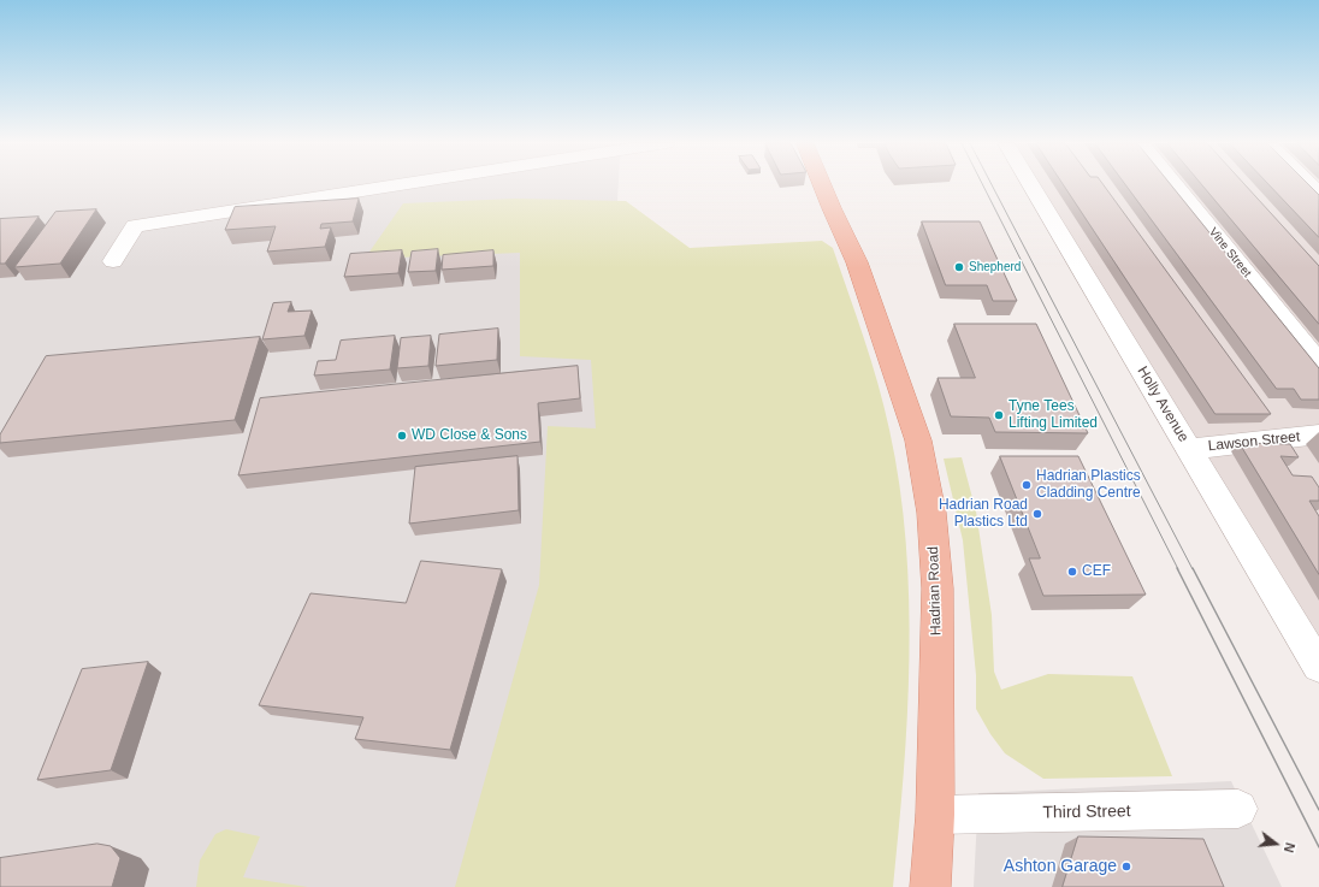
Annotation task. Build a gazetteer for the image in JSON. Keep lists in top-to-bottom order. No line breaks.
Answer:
{"streets":{"main road":["Hadrian Road"],"street":["Vine Street","Holly Avenue","Lawson Street","Third Street"]},"crossings":[["Holly Avenue","Lawson Street"],["Hadrian Road","Third Street"]],"places":["Shepherd","Tyne Tees Lifting Limited","WD Close & Sons","Hadrian Plastics Cladding Centre","Hadrian Road Plastics Ltd","CEF","Ashton Garage"],"north":"right"}
